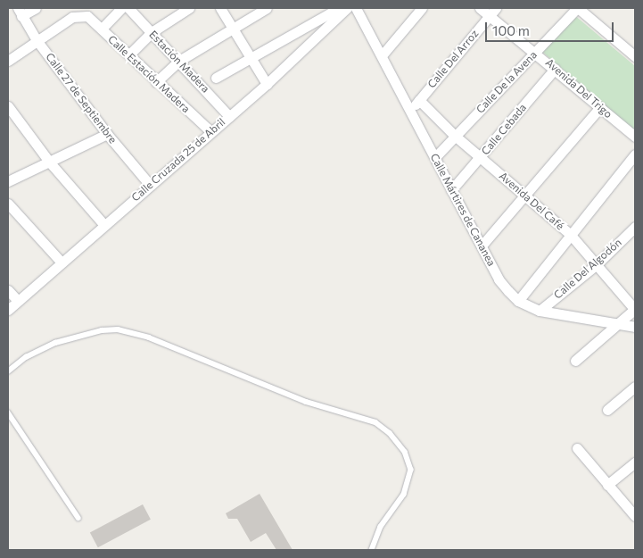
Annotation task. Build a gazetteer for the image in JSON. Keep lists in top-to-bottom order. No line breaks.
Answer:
{"streets":{"street":["Calle Del Arroz","Estación Madera","Calle Estación Madera","Calle De la Avena","Avenida Del Trigo","Calle 27 de Septiembre","Calle Cebada","Calle Cruzada 25 de Abril","Avenida Del Café","Calle Mártires de Cananea","Calle Del Algodón"]},"crossings":[["Calle Del Arroz","Avenida Del Trigo"],["Calle Del Arroz","Avenida Del Café"],["Calle Del Arroz","Calle Mártires de Cananea"],["Estación Madera","Calle Cruzada 25 de Abril"],["Calle Estación Madera","Calle 27 de Septiembre"],["Calle Estación Madera","Calle Cruzada 25 de Abril"],["Calle De la Avena","Avenida Del Trigo"],["Calle De la Avena","Avenida Del Café"],["Calle De la Avena","Calle Mártires de Cananea"],["Avenida Del Trigo","Calle Cebada"],["Calle 27 de Septiembre","Calle Cruzada 25 de Abril"],["Calle Cebada","Avenida Del Café"],["Calle Cebada","Calle Mártires de Cananea"],["Avenida Del Café","Calle Del Algodón"],["Calle Mártires de Cananea","Calle Del Algodón"]],"scale_bar":"100 m"}
